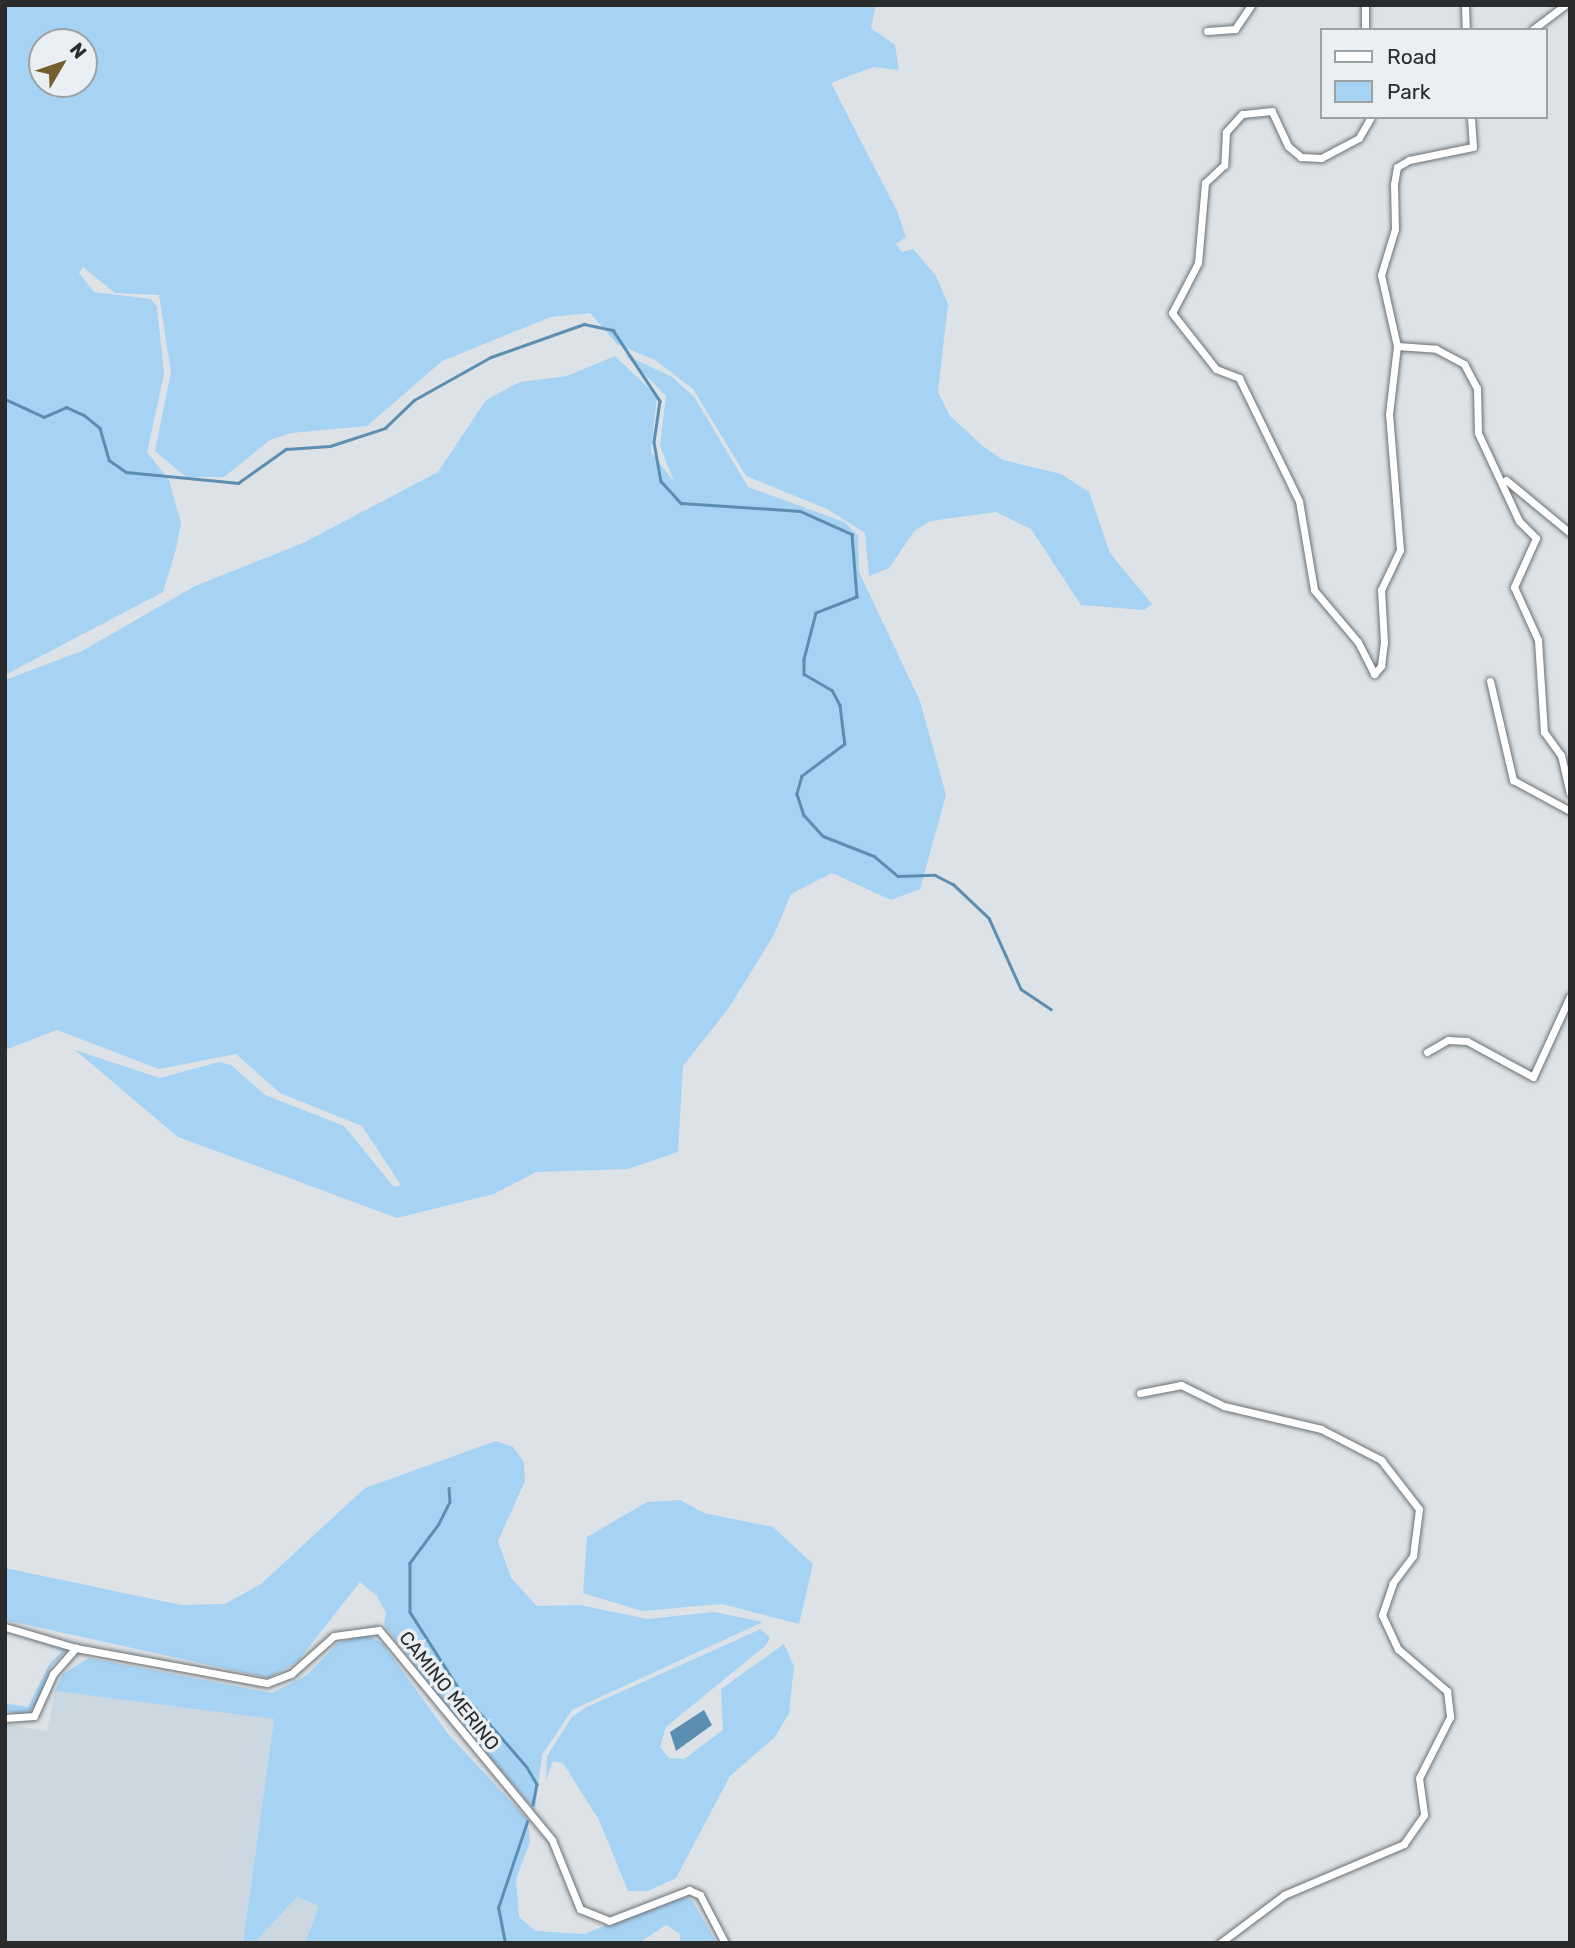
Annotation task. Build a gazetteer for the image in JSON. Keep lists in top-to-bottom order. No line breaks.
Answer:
{"streets":{"street":["CAMINO MERINO"]},"legend":["Road","Park"],"north":"top right"}
